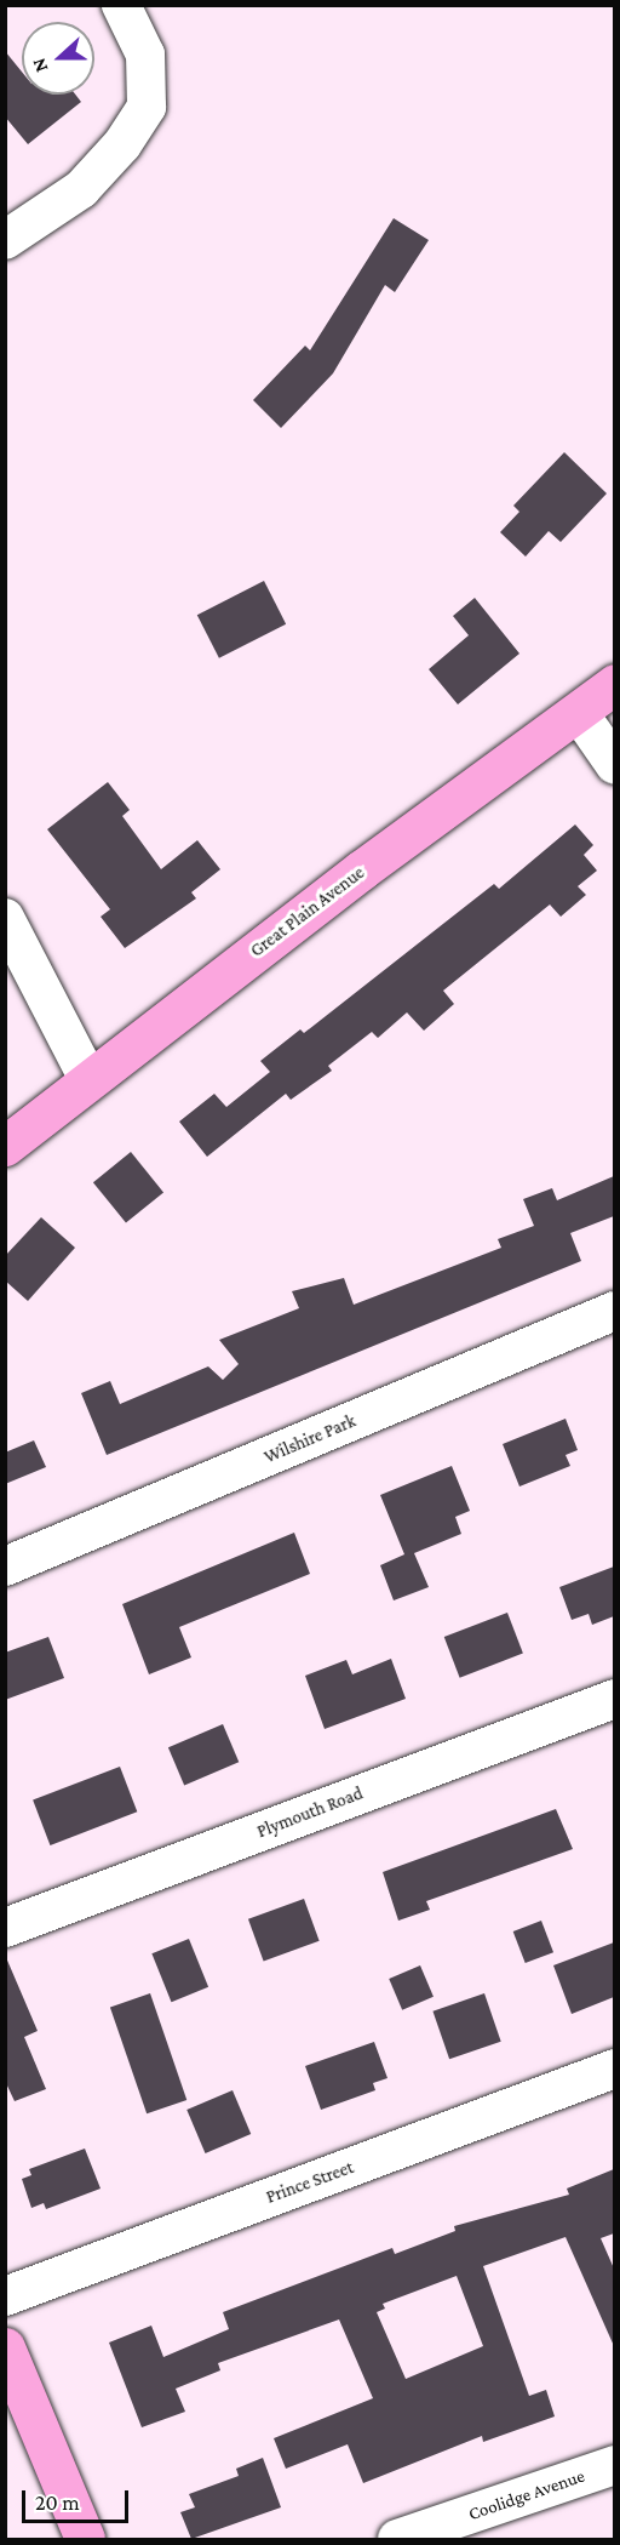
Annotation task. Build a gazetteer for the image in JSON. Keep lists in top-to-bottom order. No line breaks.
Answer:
{"streets":{"main road":["Great Plain Avenue"],"street":["Wilshire Park","Plymouth Road","Prince Street","Coolidge Avenue"]},"scale_bar":"20 m","north":"left"}
